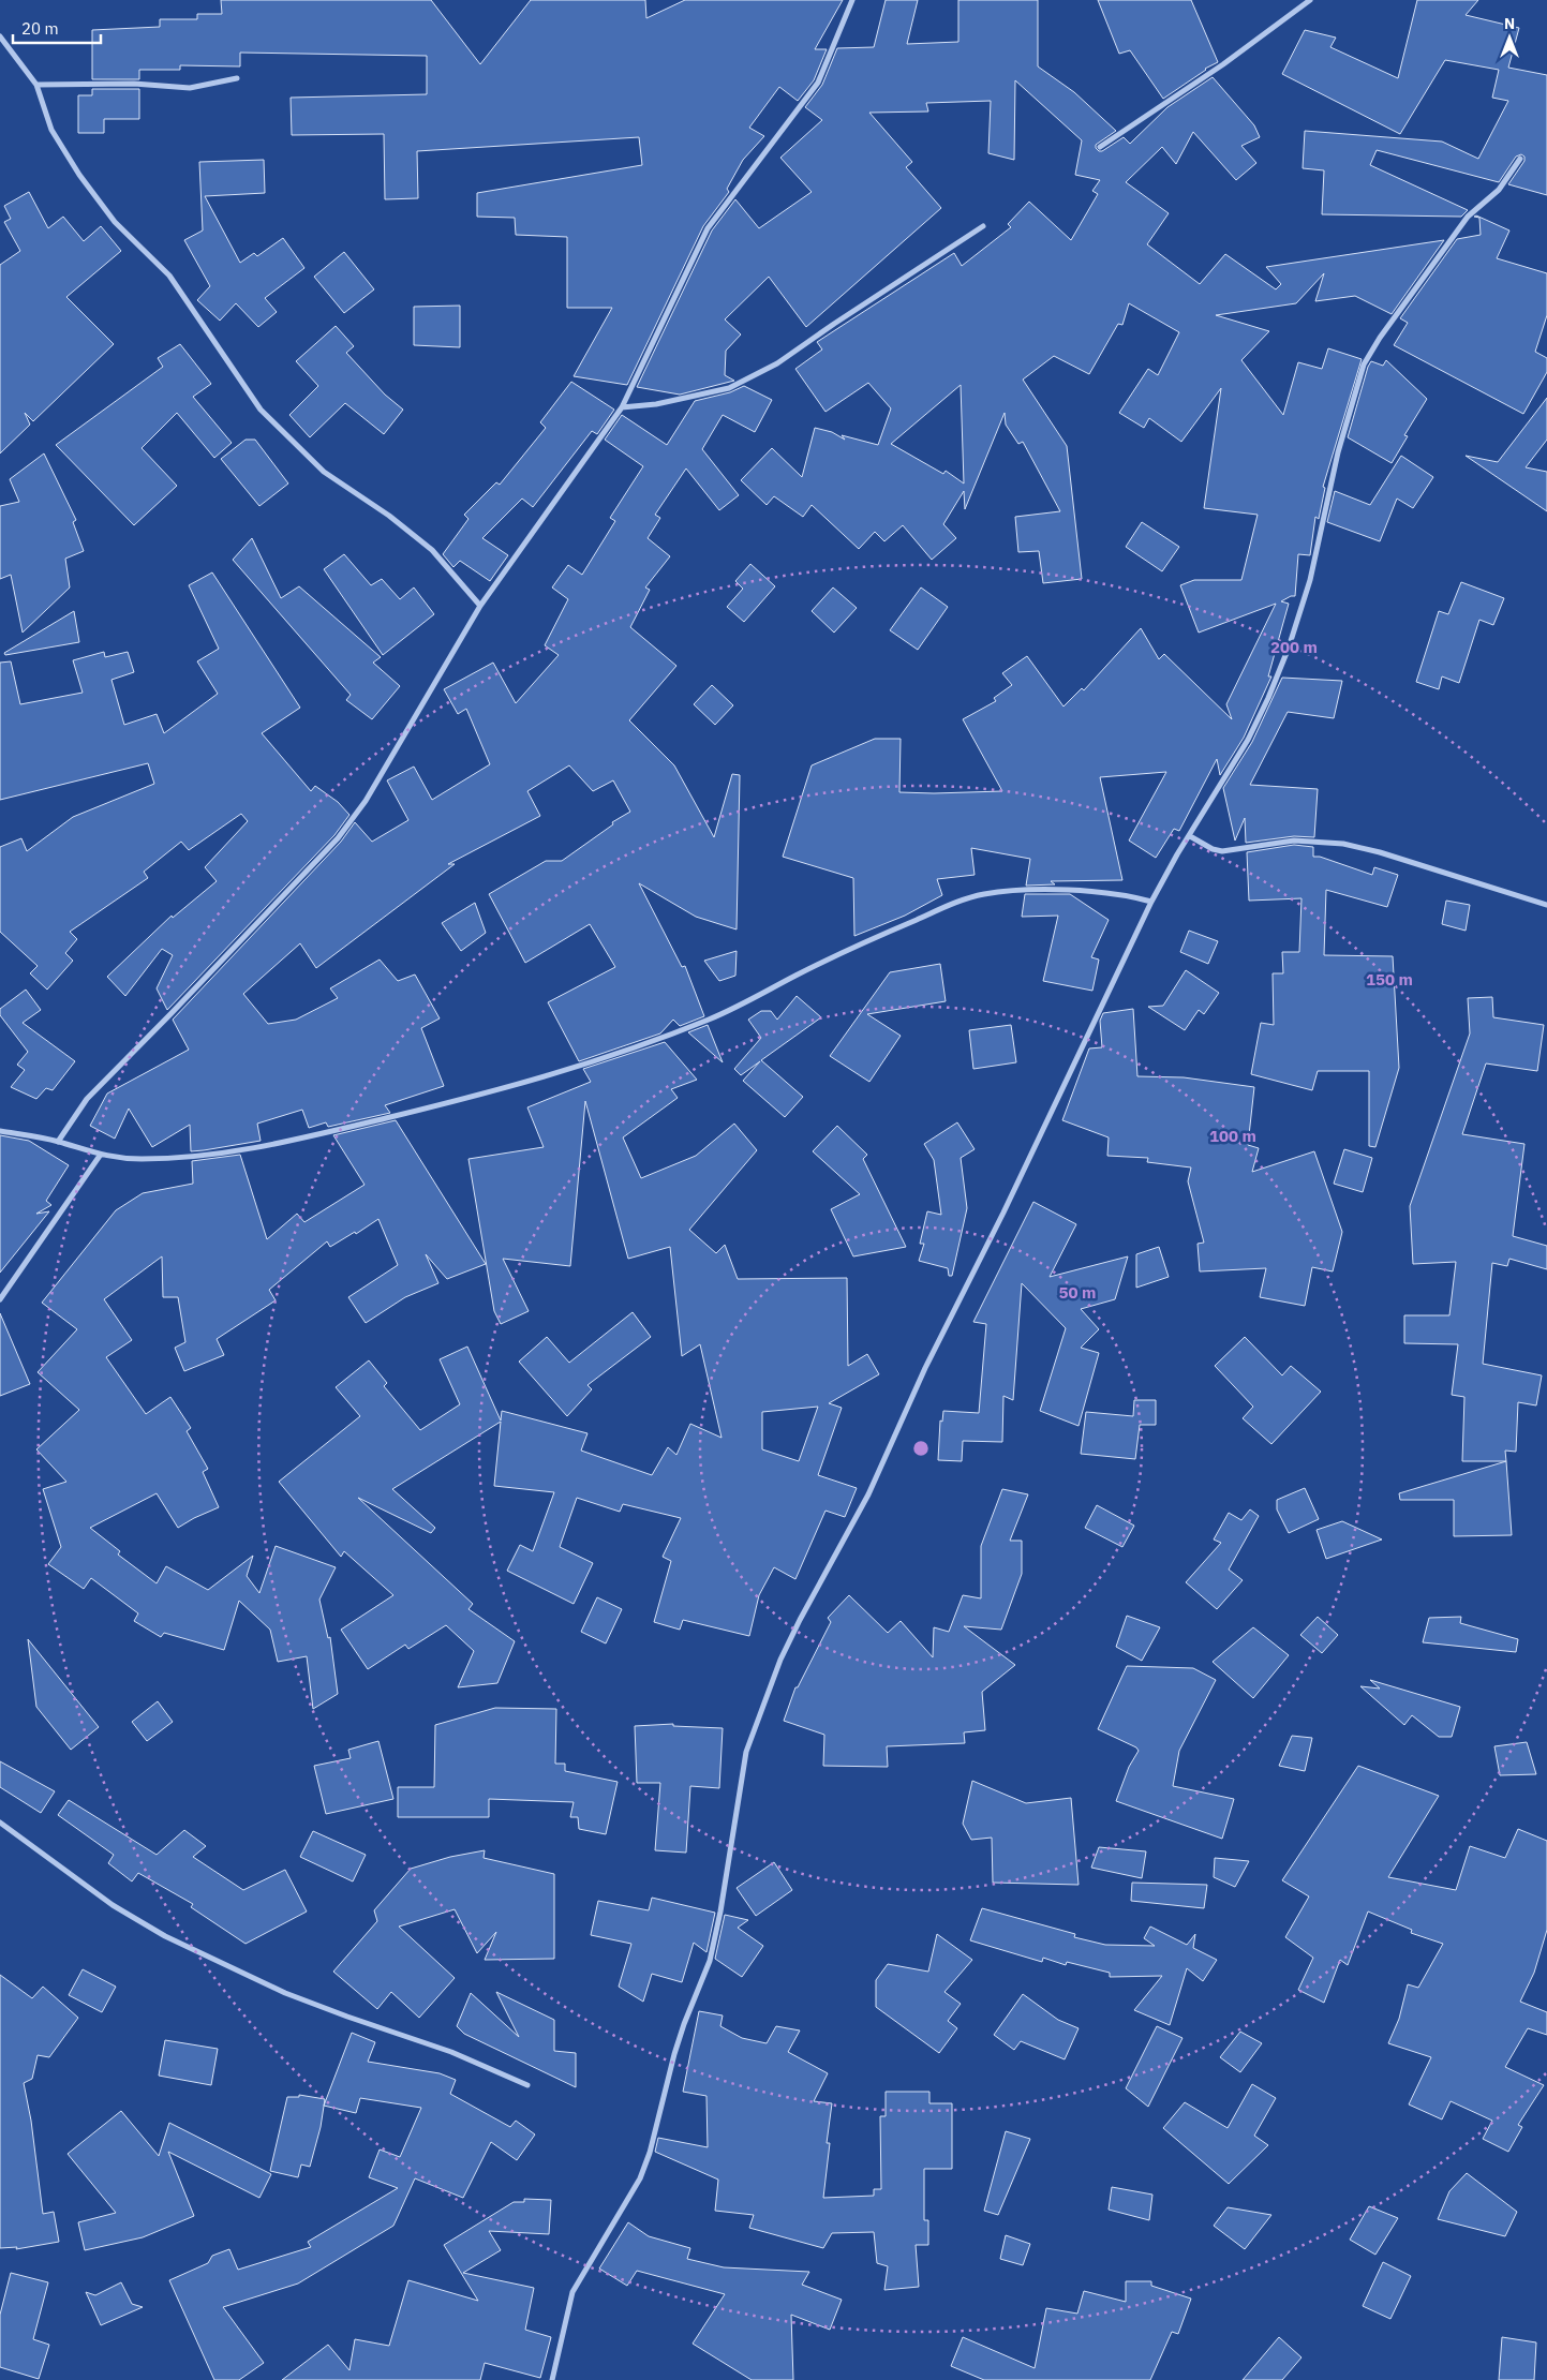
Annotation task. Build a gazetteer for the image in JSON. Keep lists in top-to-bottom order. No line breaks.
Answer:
{"scale_bar":"20 m","north":"top","rings":["200 m","150 m","100 m","50 m"]}
